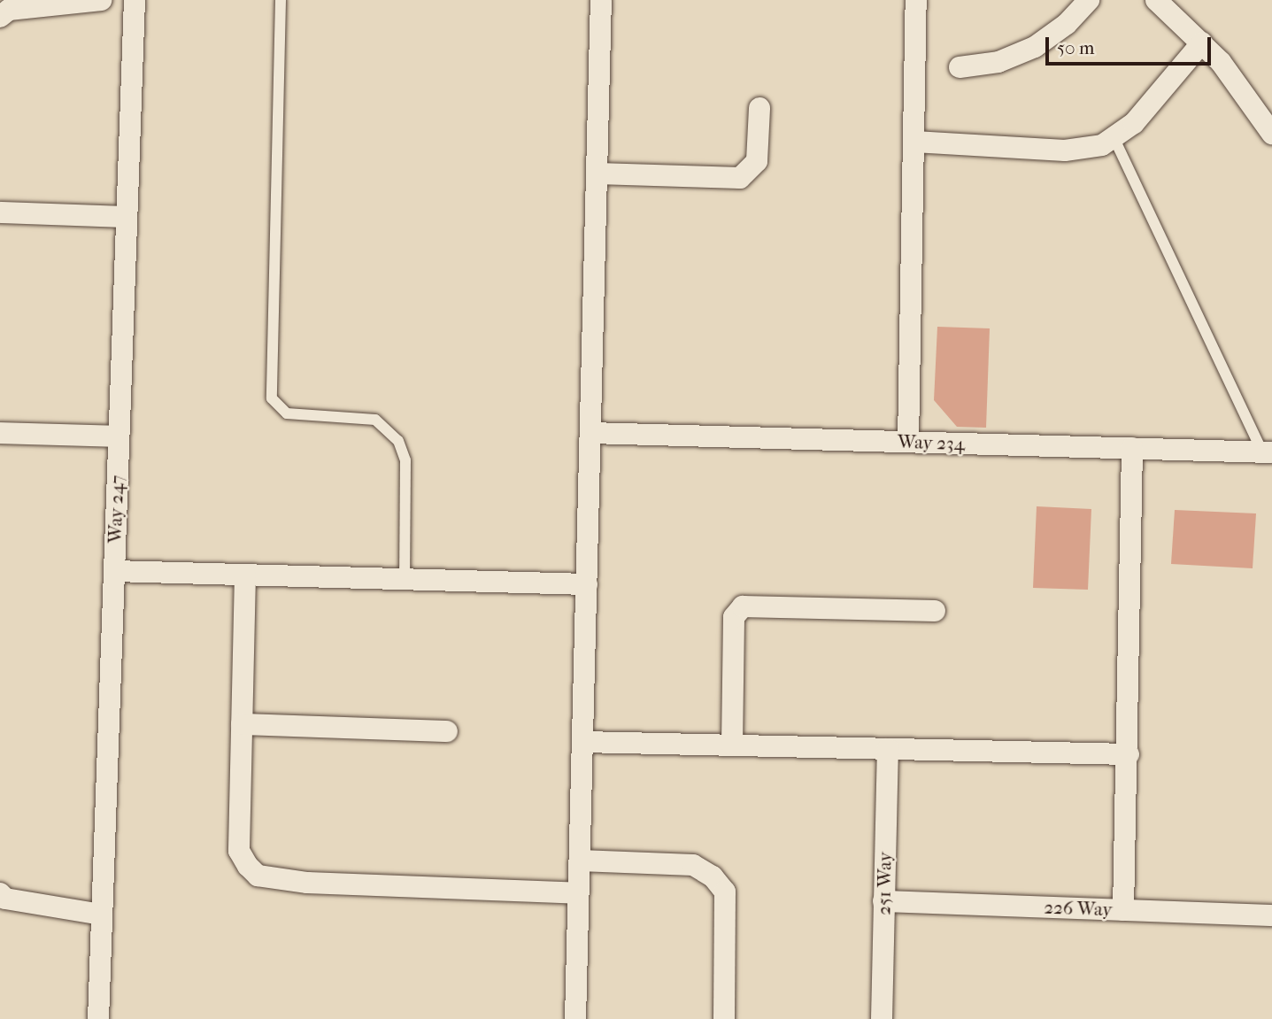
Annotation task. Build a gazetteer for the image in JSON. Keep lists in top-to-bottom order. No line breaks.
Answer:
{"streets":{"street":["Way 234","Way 247","251 Way","226 Way"]},"crossings":[["251 Way","226 Way"]],"scale_bar":"50 m"}
